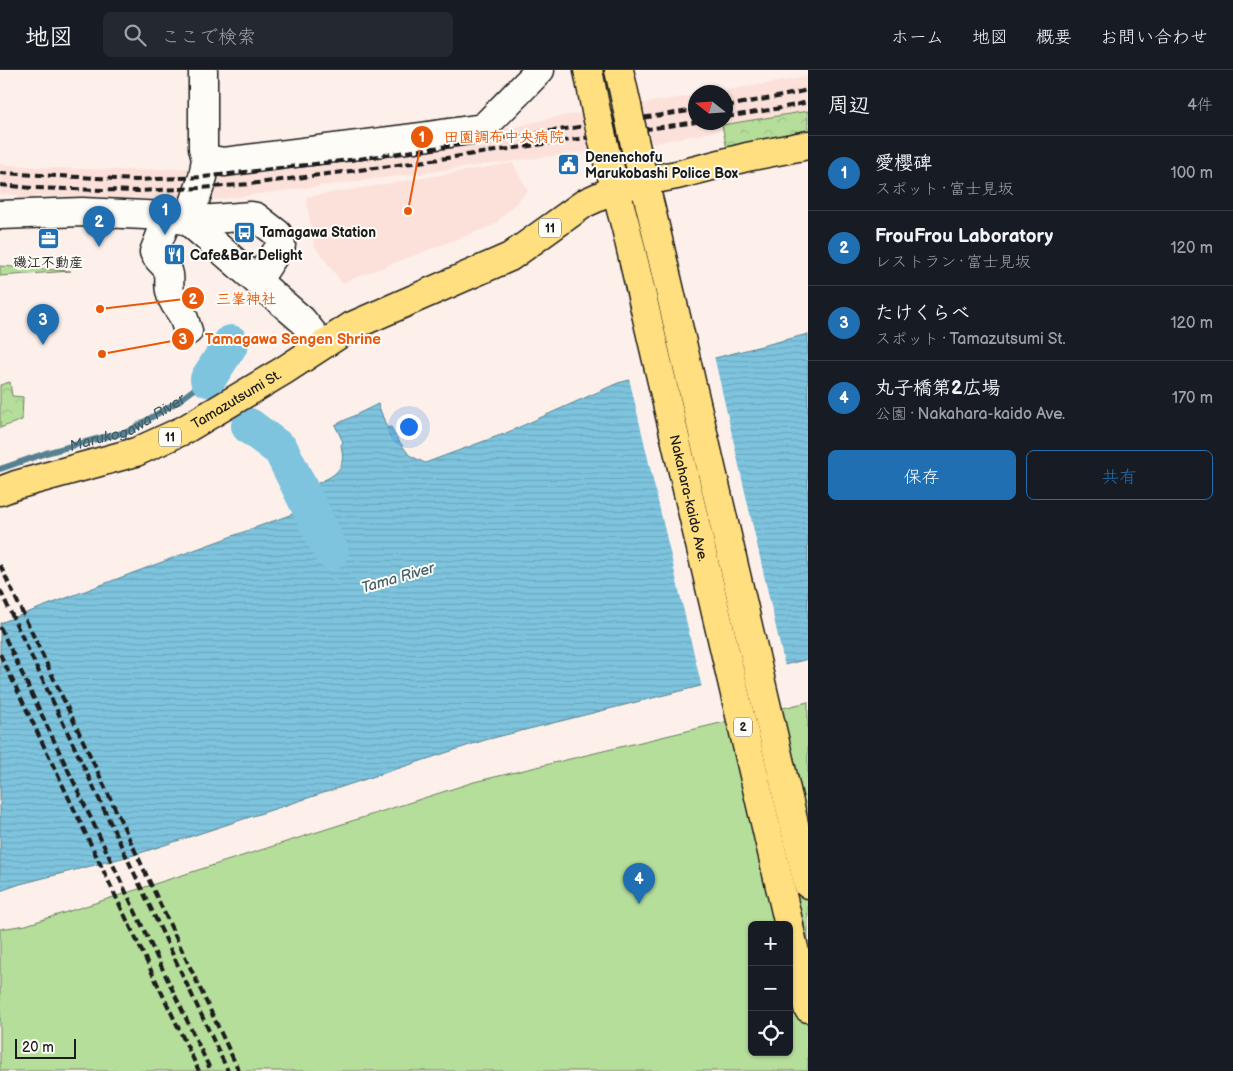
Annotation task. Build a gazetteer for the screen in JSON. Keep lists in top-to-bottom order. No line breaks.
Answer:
{"streets":{"main road":["11","Tamazutsumi St.","Nakahara-kaido Ave.","2"]},"crossings":[["11","Tamazutsumi St."],["11","Nakahara-kaido Ave."],["Tamazutsumi St.","Nakahara-kaido Ave."]],"water":["Marukogawa River","Tama River"],"places":{"public building":["Denenchofu Marukobashi Police Box"],"other":["田園調布中央病院","三峯神社","Tamagawa Sengen Shrine"],"bus stop":["Tamagawa Station"],"office":["磯江不動産"],"restaurant":["Cafe&Bar Delight"]},"scale_bar":"20 m","north":"left","page":{"header":"地図","search":"ここで検索","nav":["ホーム","地図","概要","お問い合わせ"],"heading":["周辺","4件"],"list":[{"mark":"1","name":"愛櫻碑","note":"スポット · 富士見坂","value":"100 m"},{"mark":"2","name":"FrouFrou Laboratory","note":"レストラン · 富士見坂","value":"120 m"},{"mark":"3","name":"たけくらべ","note":"スポット · Tamazutsumi St.","value":"120 m"},{"mark":"4","name":"丸子橋第2広場","note":"公園 · Nakahara-kaido Ave.","value":"170 m"}],"pins":["1","2","3","4"],"buttons":["保存","共有"],"map_buttons":["+","−"],"scale":"20 m"}}
